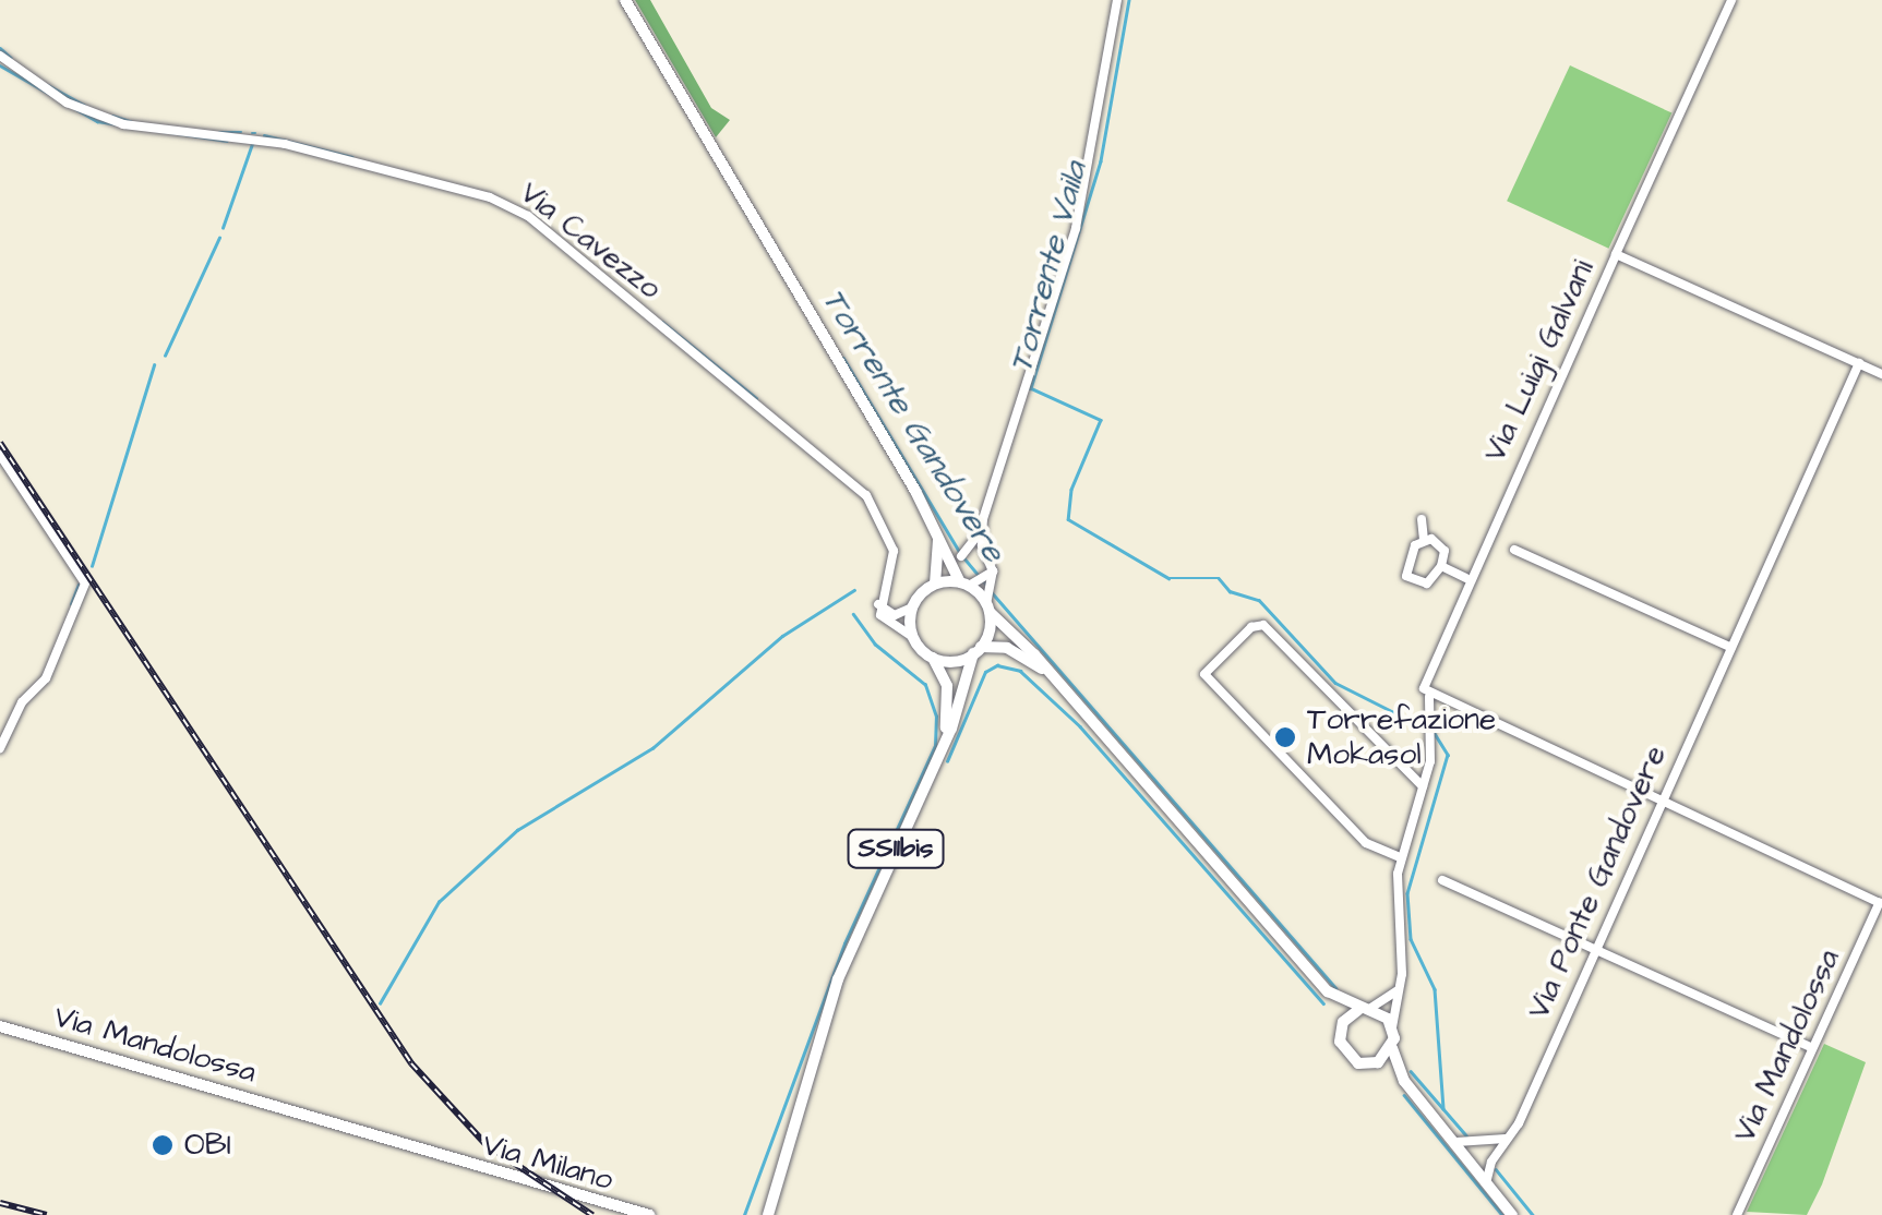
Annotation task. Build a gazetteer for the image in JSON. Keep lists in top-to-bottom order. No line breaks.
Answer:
{"streets":{"main road":["SS11bis","Via Mandolossa","Via Milano"],"street":["Via Cavezzo","Via Luigi Galvani","Via Ponte Gandovere"]},"crossings":[["Via Luigi Galvani","Via Ponte Gandovere"],["Via Mandolossa","Via Milano"]],"water":["Torrente Vaila","Torrente Gandovere"],"places":["Torrefazione Mokasol","OBI"]}
